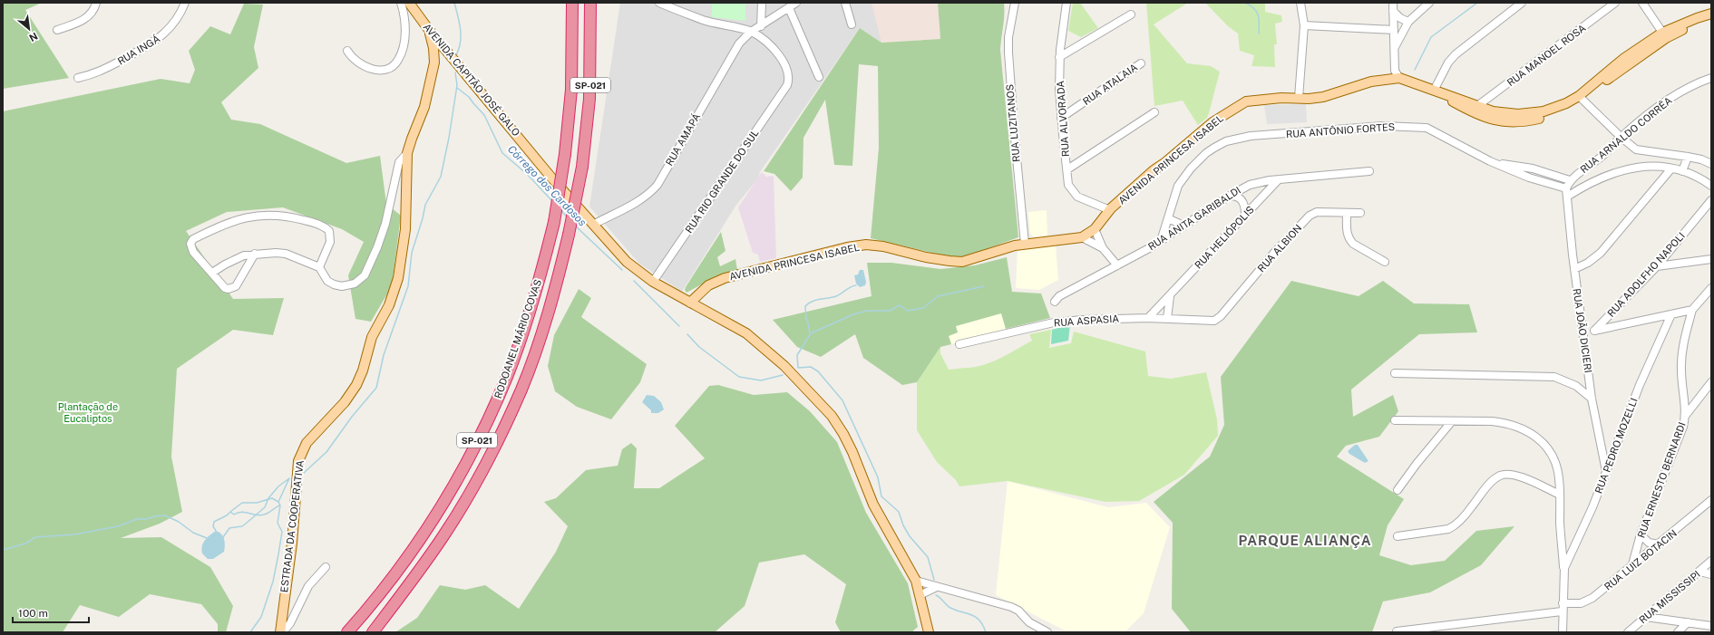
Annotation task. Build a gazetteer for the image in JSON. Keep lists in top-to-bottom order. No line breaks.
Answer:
{"streets":{"highway":["SP-021","RODOANEL MÁRIO COVAS"],"main road":["AVENIDA CAPITÃO JOSÉ GALO","AVENIDA PRINCESA ISABEL","ESTRADA DA COOPERATIVA"],"street":["RUA INGÁ","RUA MANOEL ROSA","RUA ATALAIA","RUA ALVORADA","RUA LUZITANOS","RUA ANTÔNIO FORTES","RUA ARNALDO CORRÊA","RUA AMAPÁ","RUA RIO GRANDE DO SUL","RUA ANITA GARIBALDI","RUA HELIÓPOLIS","RUA ALBION","RUA ADOLFHO NAPOLI","RUA ASPASIA","RUA JOÃO DICIERI","RUA PEDRO MOZELLI","RUA ERNESTO BERNARDI","RUA LUIZ BOTACIN","RUA MISSISSIPI"]},"crossings":[["RUA MANOEL ROSA","AVENIDA PRINCESA ISABEL"],["AVENIDA CAPITÃO JOSÉ GALO","RUA AMAPÁ"],["AVENIDA CAPITÃO JOSÉ GALO","AVENIDA PRINCESA ISABEL"],["AVENIDA CAPITÃO JOSÉ GALO","RUA RIO GRANDE DO SUL"],["AVENIDA CAPITÃO JOSÉ GALO","ESTRADA DA COOPERATIVA"],["RUA ATALAIA","RUA ALVORADA"],["RUA ALVORADA","AVENIDA PRINCESA ISABEL"],["RUA LUZITANOS","AVENIDA PRINCESA ISABEL"],["RUA ANTÔNIO FORTES","RUA ARNALDO CORRÊA"],["RUA ANTÔNIO FORTES","RUA ANITA GARIBALDI"],["RUA ANTÔNIO FORTES","RUA JOÃO DICIERI"],["RUA ARNALDO CORRÊA","RUA JOÃO DICIERI"],["RUA AMAPÁ","RUA RIO GRANDE DO SUL"],["RUA ANITA GARIBALDI","RUA HELIÓPOLIS"],["RUA HELIÓPOLIS","RUA ASPASIA"],["RUA ALBION","RUA ASPASIA"],["RUA JOÃO DICIERI","RUA PEDRO MOZELLI"],["RUA PEDRO MOZELLI","RUA LUIZ BOTACIN"],["RUA ERNESTO BERNARDI","RUA LUIZ BOTACIN"]],"districts":["PARQUE ALIANÇA"],"water":["Córrego dos Cardosos"],"parks":["Plantação de Eucaliptos"],"scale_bar":"100 m","north":"bottom right"}
